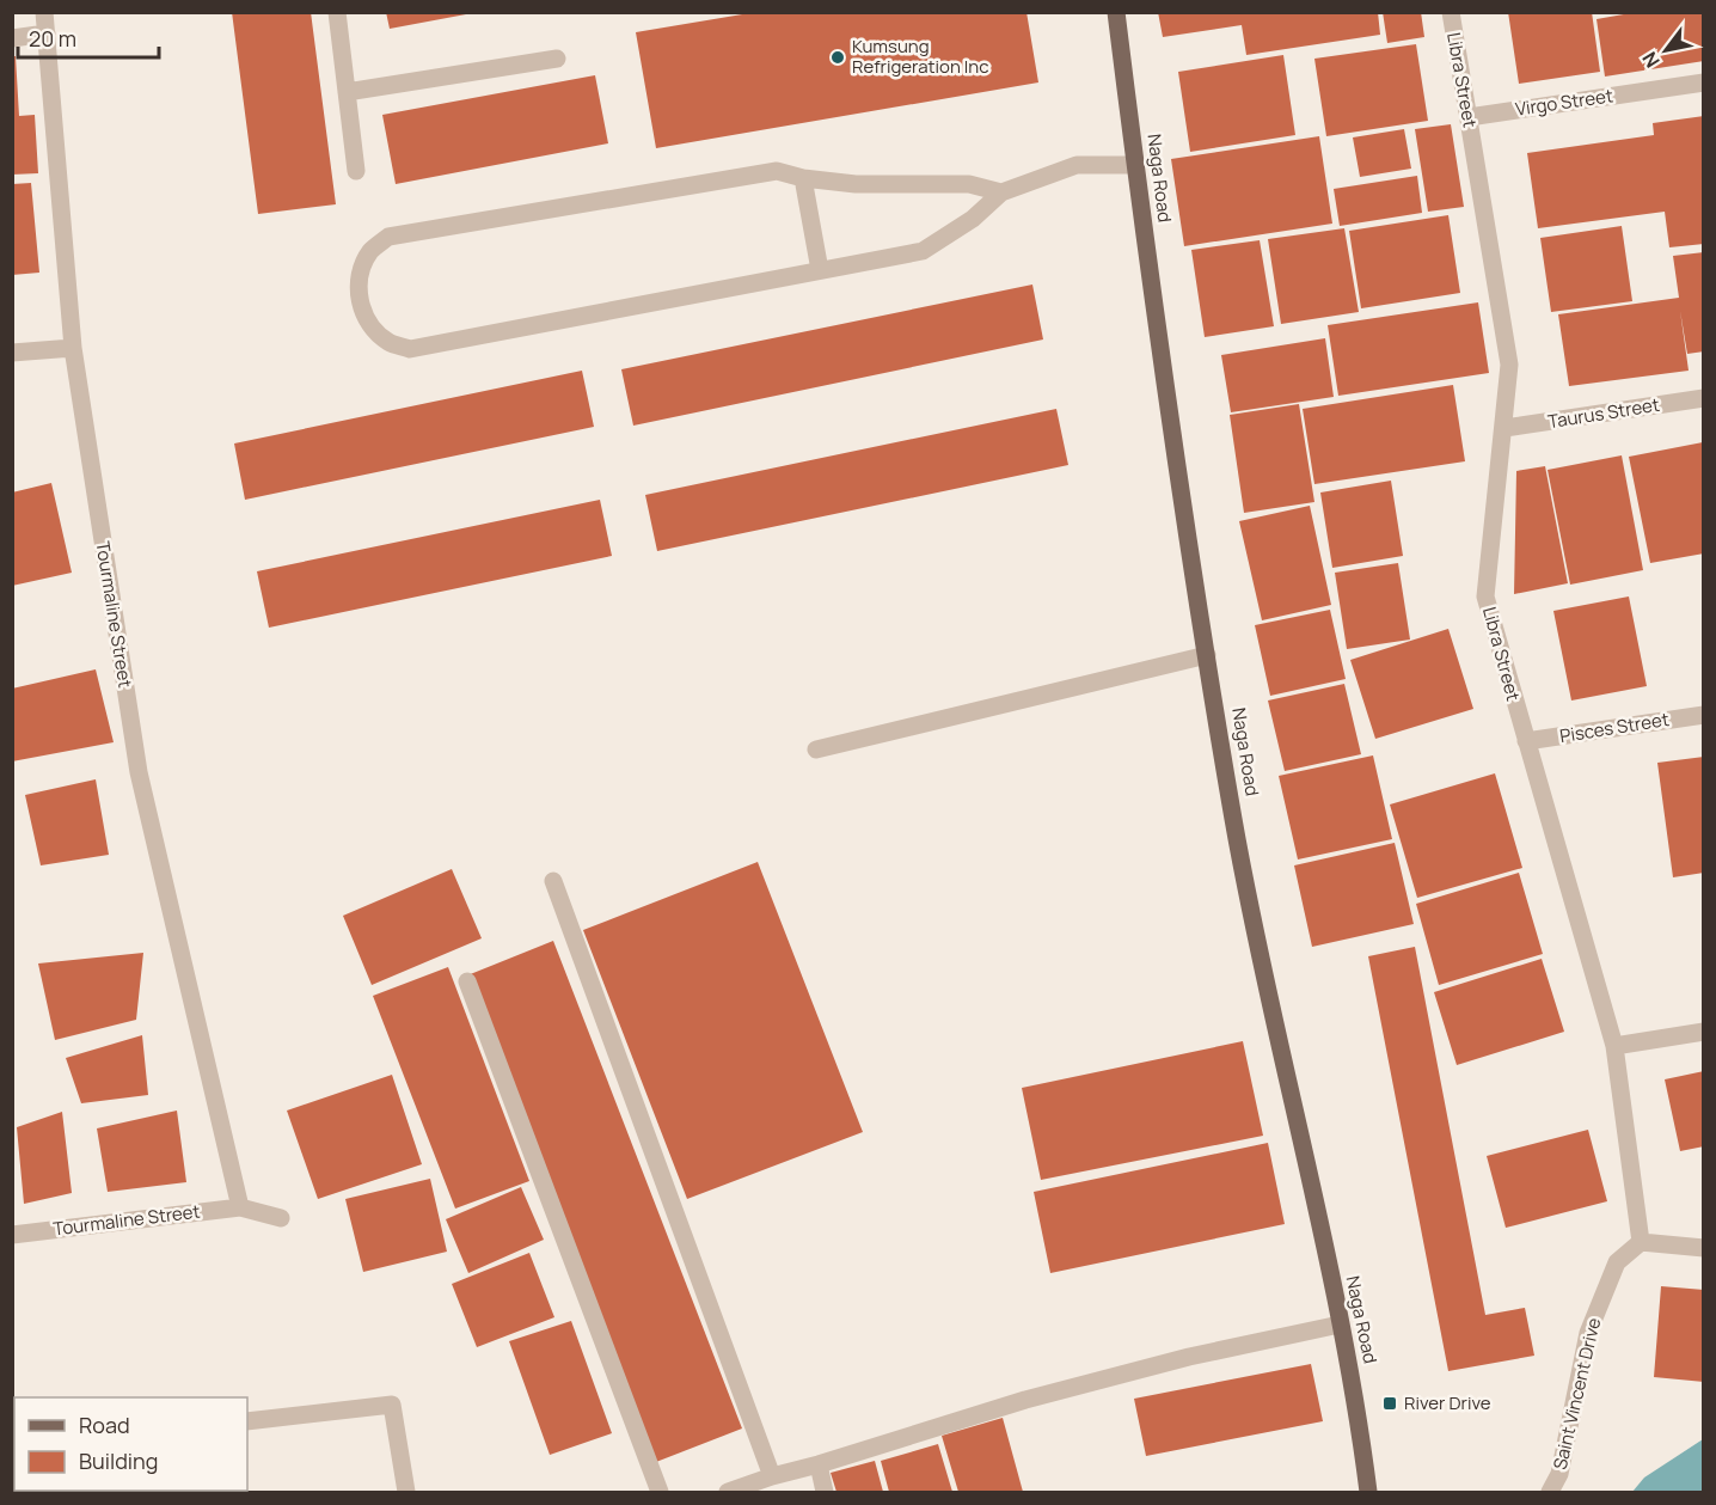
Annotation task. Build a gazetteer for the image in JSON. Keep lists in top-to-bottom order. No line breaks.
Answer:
{"streets":{"main road":["Naga Road"],"street":["Libra Street","Virgo Street","Taurus Street","Tourmaline Street","Pisces Street","Saint Vincent Drive"]},"crossings":[["Libra Street","Virgo Street"],["Libra Street","Taurus Street"],["Libra Street","Pisces Street"],["Libra Street","Saint Vincent Drive"]],"places":{"other":["Kumsung Refrigeration Inc"],"transit":["River Drive"]},"legend":["Road","Building"],"scale_bar":"20 m","north":"bottom left"}
